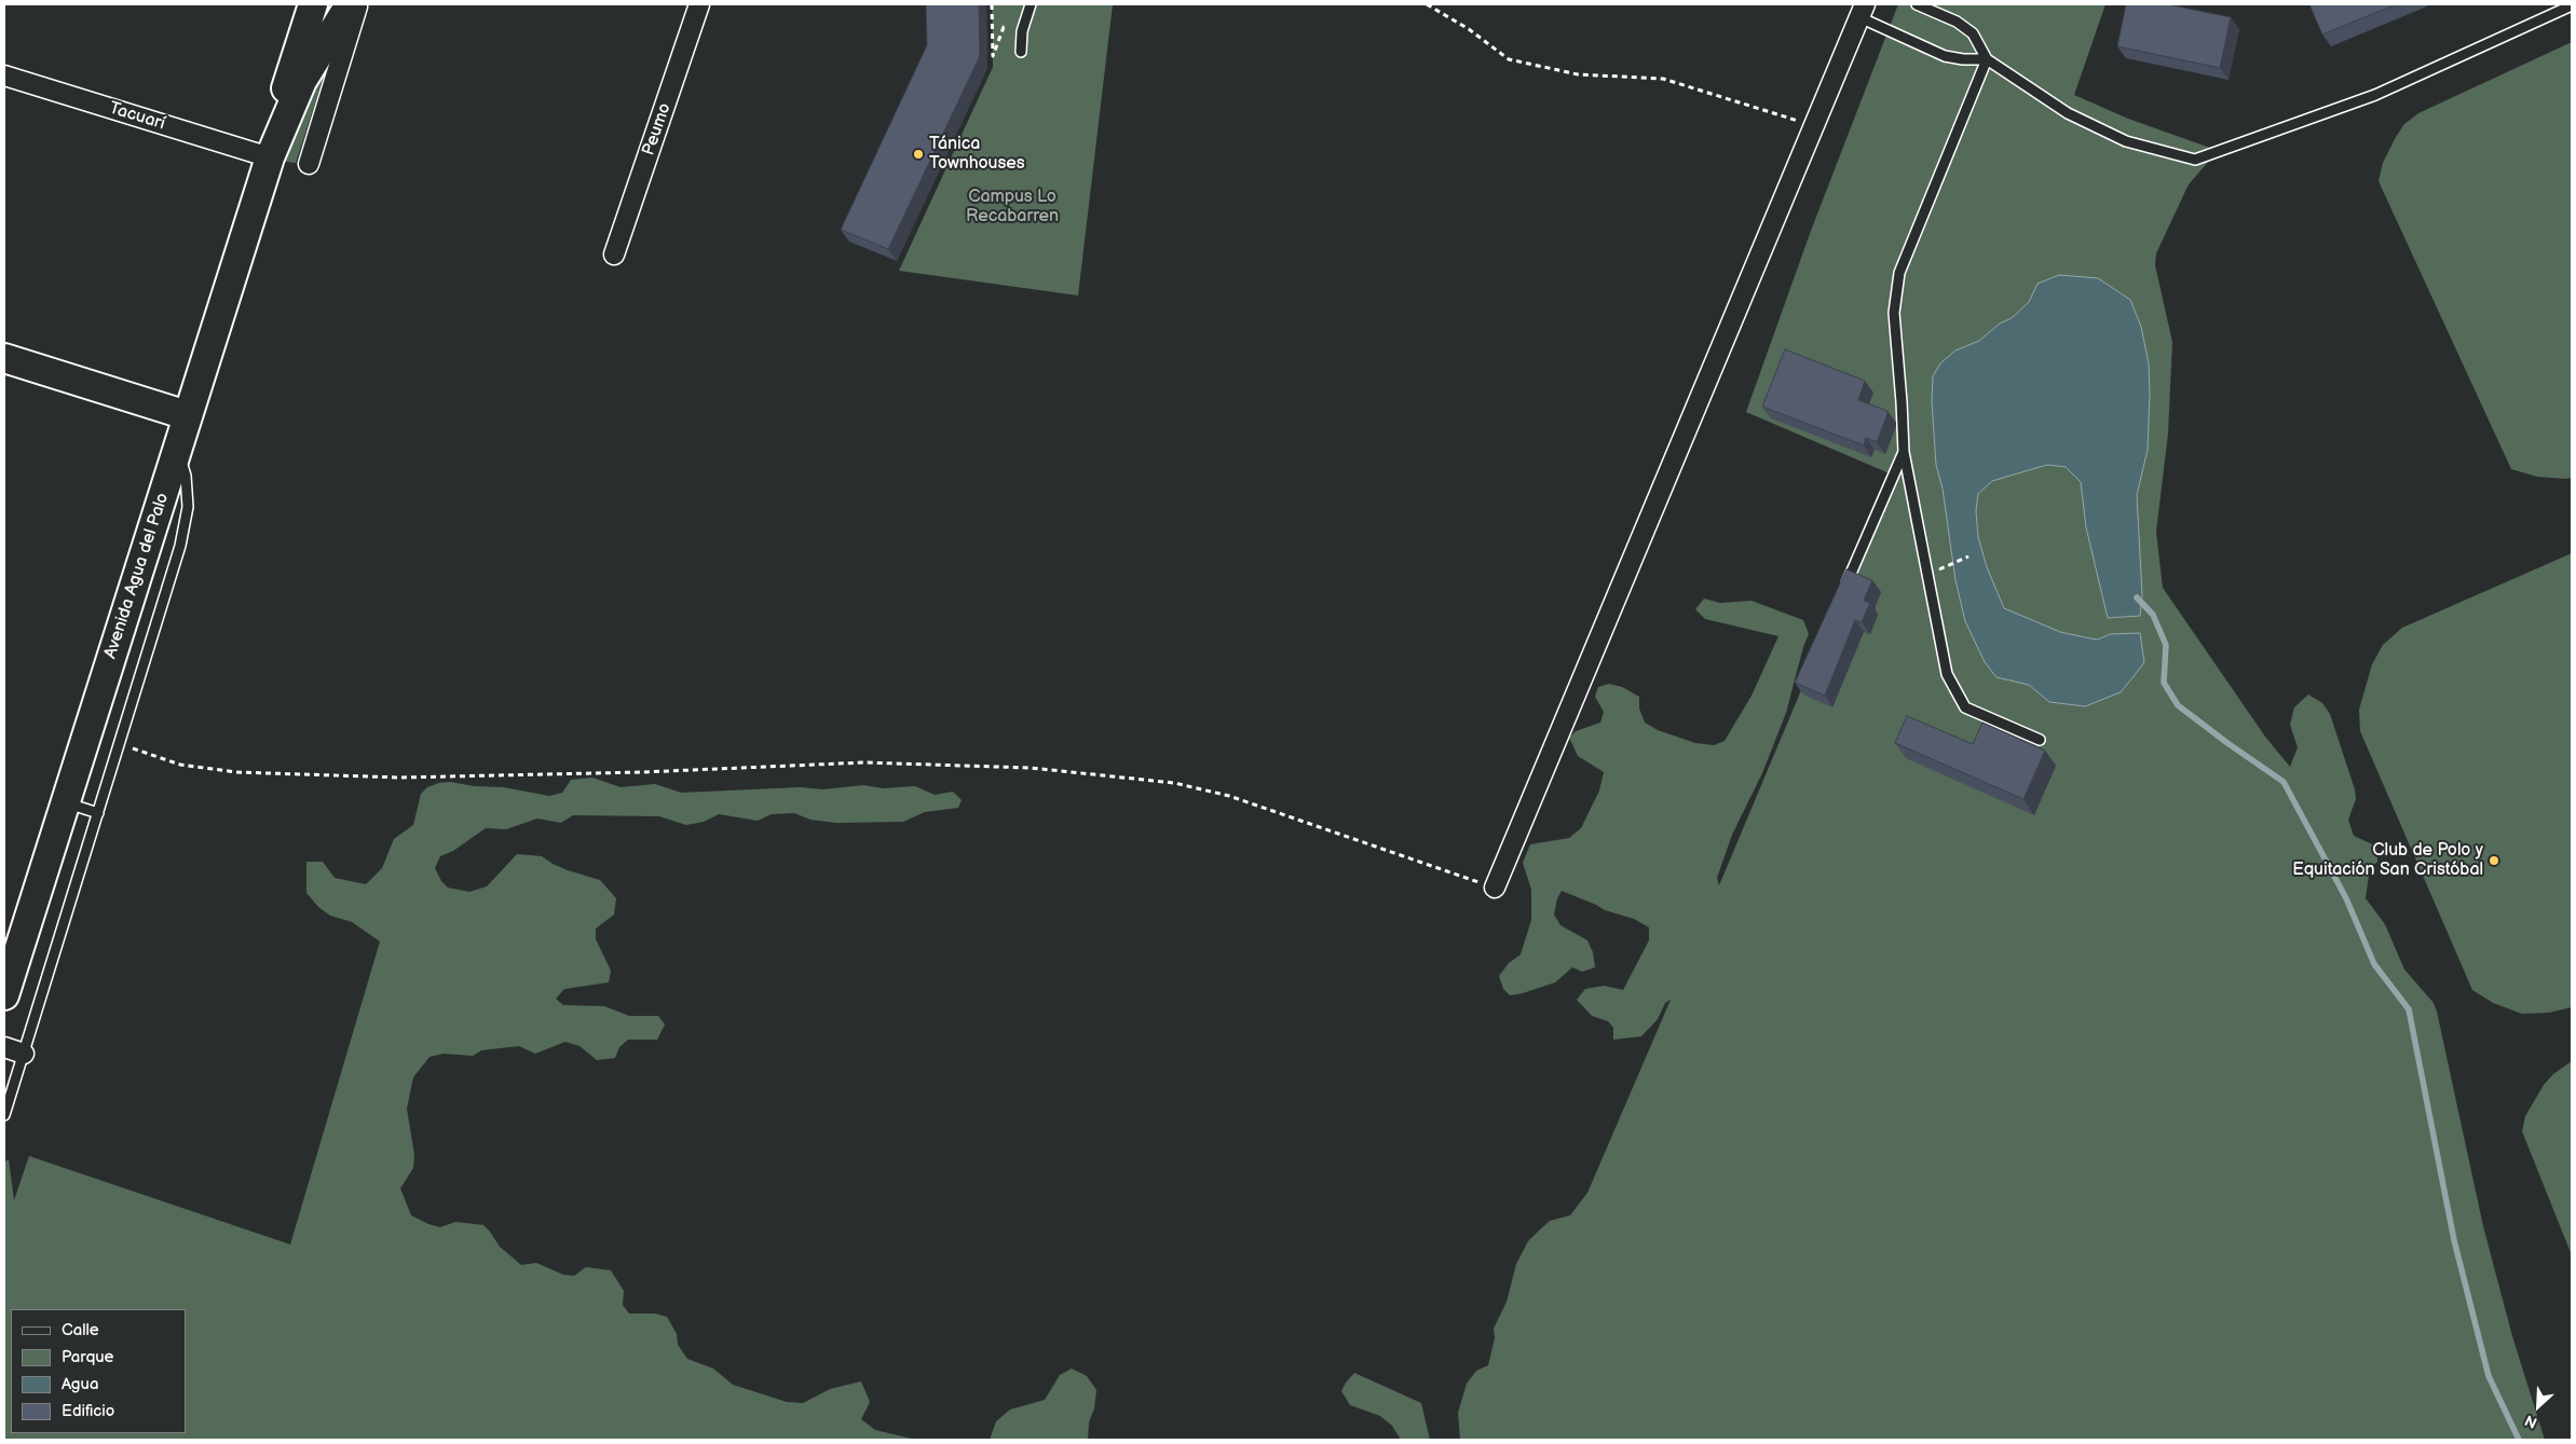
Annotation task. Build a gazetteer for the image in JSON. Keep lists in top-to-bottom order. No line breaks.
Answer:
{"streets":{"street":["Tacuarí","Peumo","Avenida Agua del Palo"]},"crossings":[["Tacuarí","Avenida Agua del Palo"]],"parks":["Campus Lo Recabarren"],"places":["Tánica Townhouses","Club de Polo y Equitación San Cristóbal"],"legend":["Calle","Parque","Agua","Edificio"],"north":"bottom left"}
